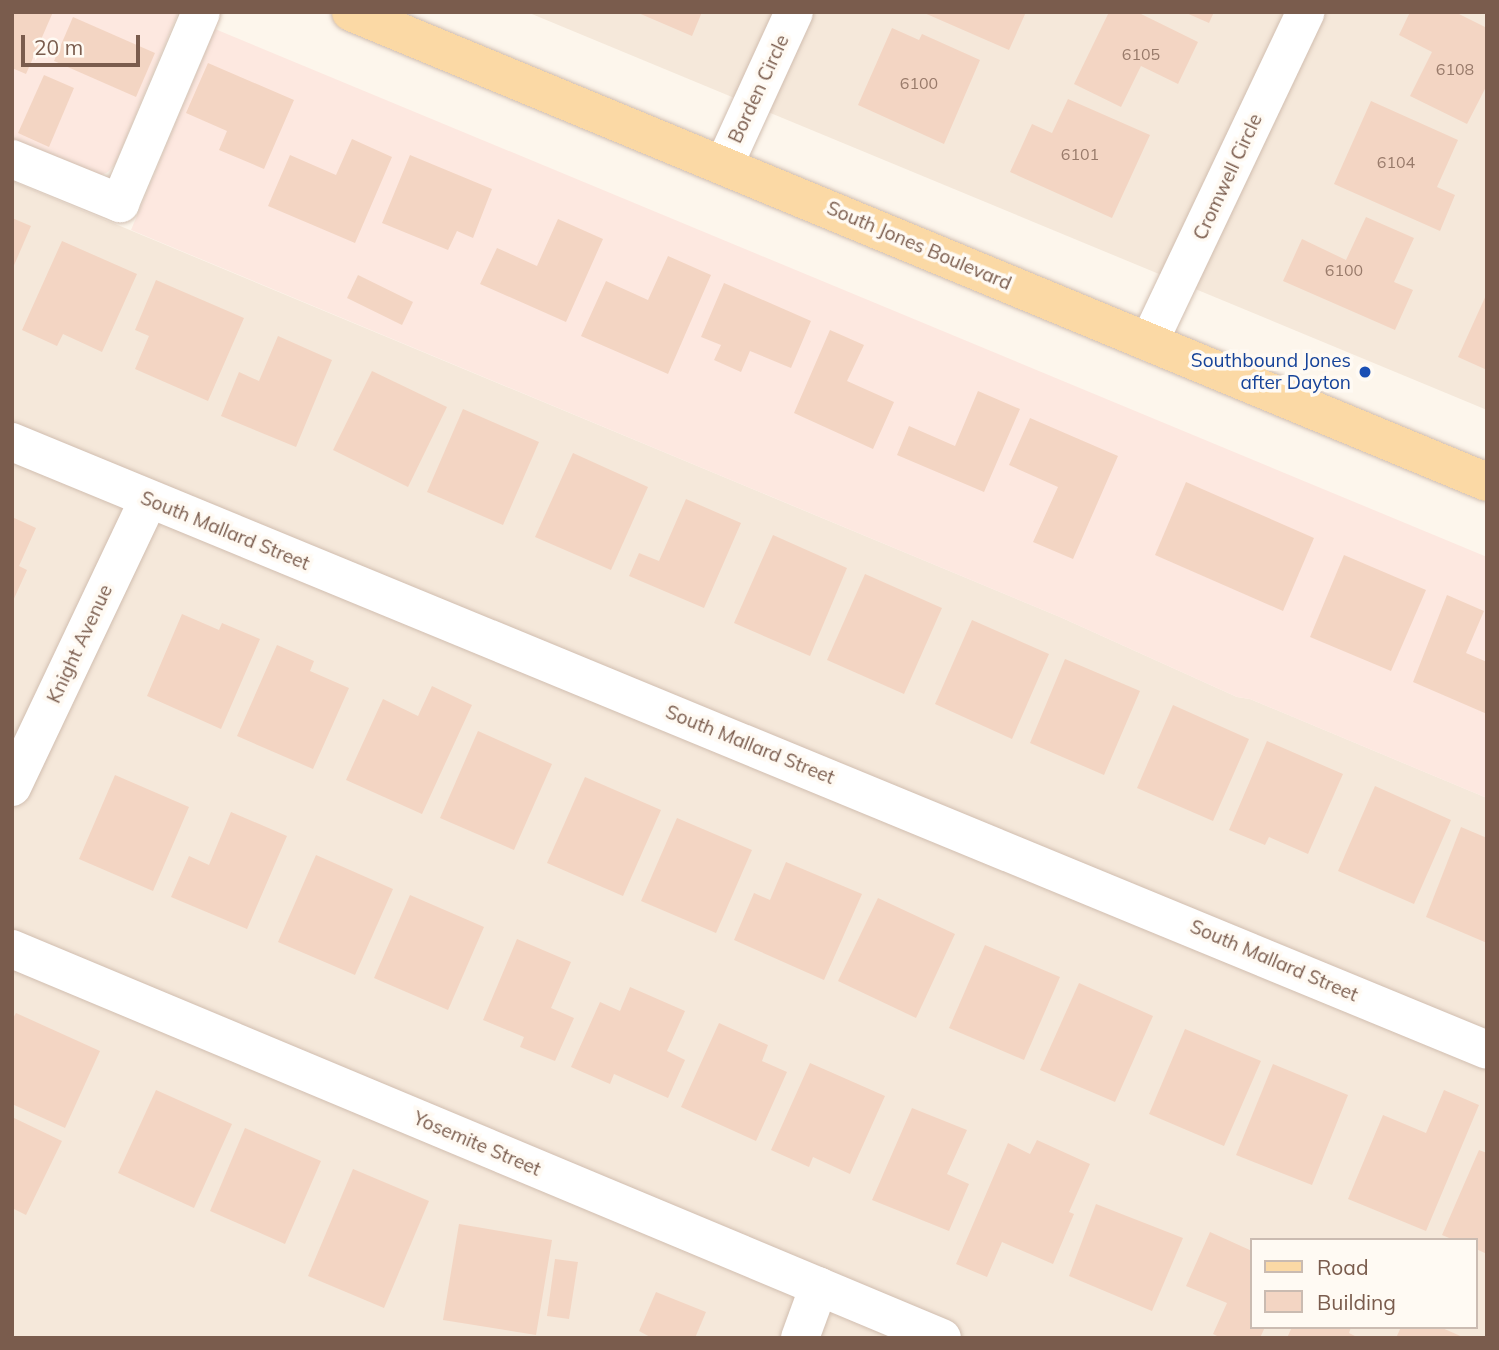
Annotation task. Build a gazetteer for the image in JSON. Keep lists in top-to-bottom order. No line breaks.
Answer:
{"streets":{"main road":["South Jones Boulevard"],"street":["Borden Circle","Cromwell Circle","South Mallard Street","Knight Avenue","Yosemite Street"]},"crossings":[["Borden Circle","South Jones Boulevard"],["Cromwell Circle","South Jones Boulevard"],["South Mallard Street","Knight Avenue"]],"places":["Southbound Jones after Dayton"],"house_numbers":["6105","6108","6100","6101","6104","6100"],"legend":["Road","Building"],"scale_bar":"20 m"}
